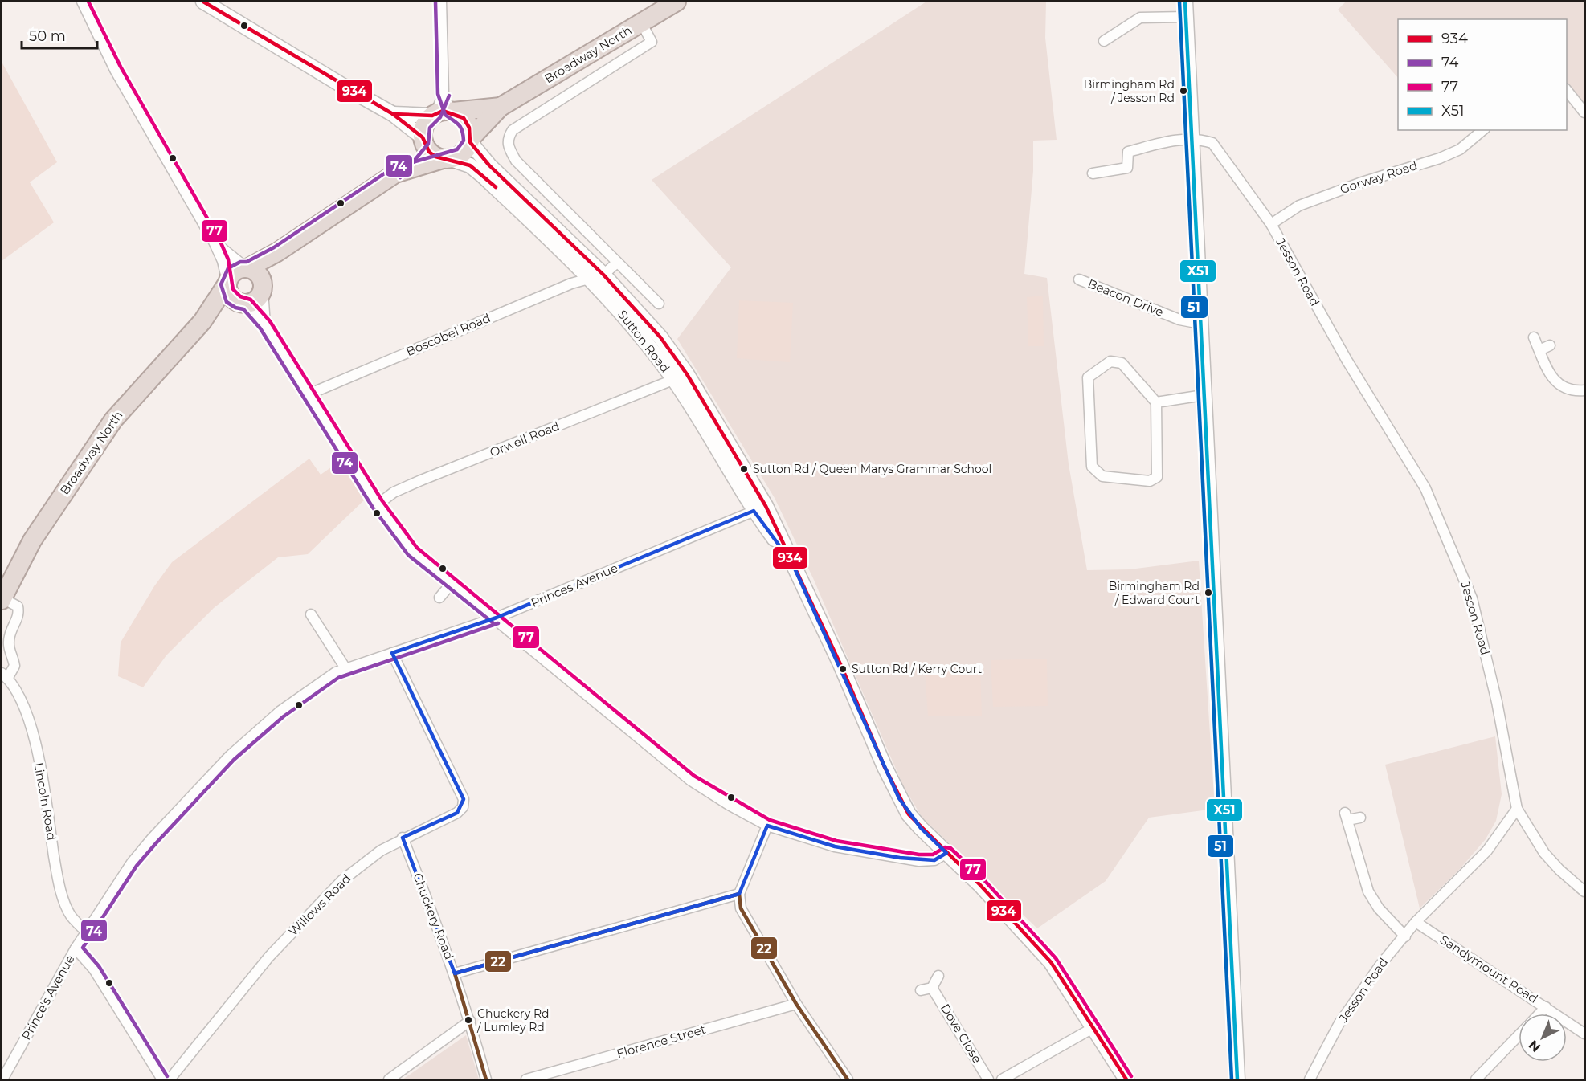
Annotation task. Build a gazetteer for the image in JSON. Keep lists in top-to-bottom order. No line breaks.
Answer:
{"streets":{"highway":["Broadway North"],"street":["Gorway Road","Jesson Road","Beacon Drive","Boscobel Road","Sutton Road","Orwell Road","Princes Avenue","Lincoln Road","Willows Road","Chuckery Road","Sandymount Road","Prince's Avenue","Dove Close","Florence Street"]},"crossings":[["Broadway North","Sutton Road"],["Gorway Road","Jesson Road"],["Jesson Road","Sandymount Road"],["Boscobel Road","Sutton Road"],["Sutton Road","Orwell Road"],["Sutton Road","Princes Avenue"],["Princes Avenue","Willows Road"],["Princes Avenue","Prince's Avenue"],["Lincoln Road","Prince's Avenue"],["Willows Road","Chuckery Road"],["Willows Road","Prince's Avenue"]],"places":["Birmingham Rd / Jesson Rd","Sutton Rd / Queen Marys Grammar School","Birmingham Rd / Edward Court","Sutton Rd / Kerry Court","Chuckery Rd / Lumley Rd"],"lines":["transit line 934","transit line 74","transit line 77","transit line X51","transit line 51","transit line 22"],"legend":["934","74","77","X51"],"scale_bar":"50 m","north":"bottom left"}
